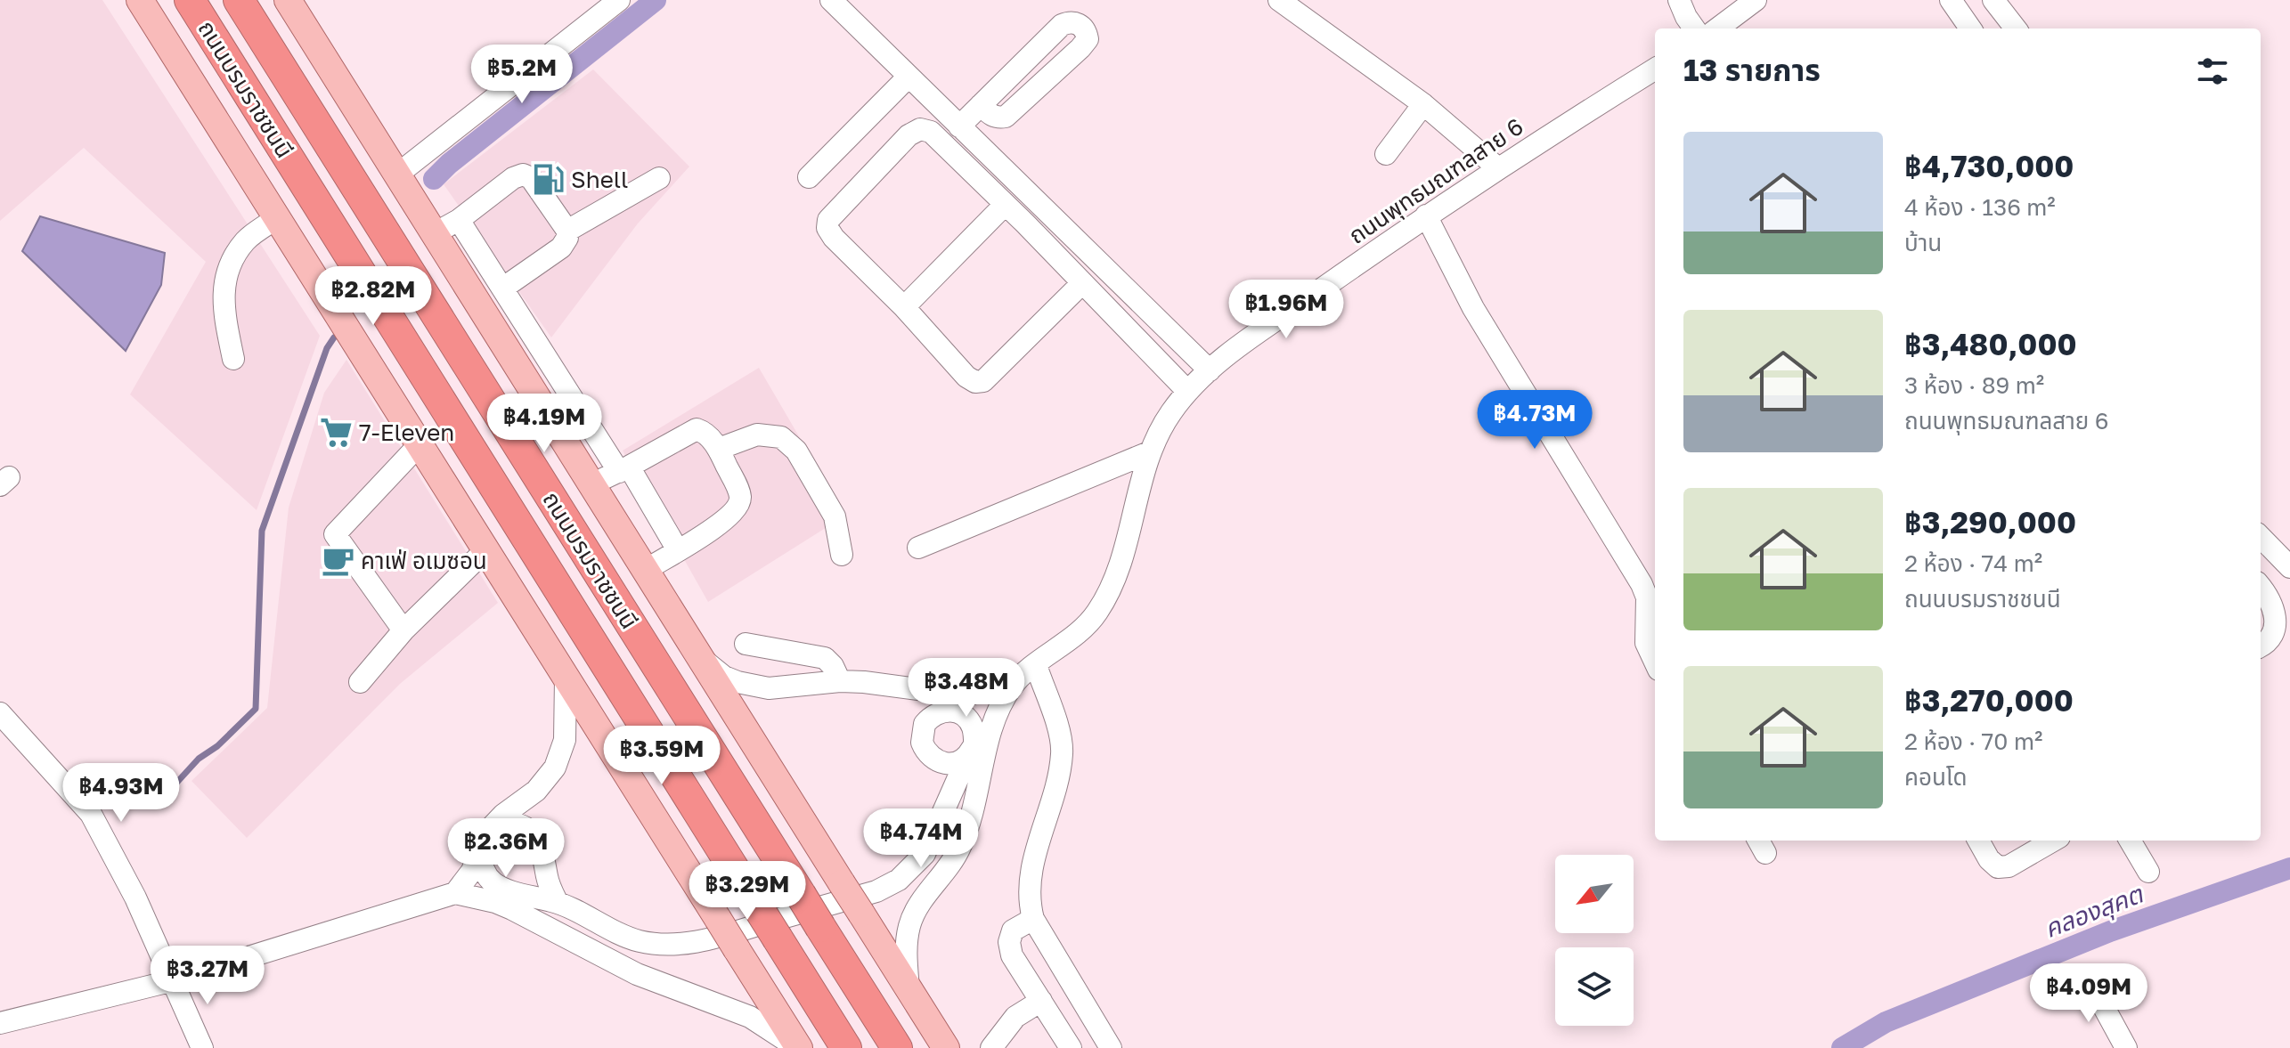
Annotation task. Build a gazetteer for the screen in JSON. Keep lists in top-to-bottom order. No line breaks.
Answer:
{"streets":{"highway":["ถนนบรมราชชนนี"],"street":["ถนนพุทธมณฑลสาย 6"]},"water":["คลองสุคต"],"places":{"fuel station":["Shell"],"supermarket":["7-Eleven"],"cafe":["คาเฟ่ อเมซอน"]},"north":"bottom left","page":{"heading":"13 รายการ","price":["฿5.2M","฿2.82M","฿1.96M","฿4.73M","฿4.19M","฿3.48M","฿3.59M","฿4.93M","฿4.74M","฿2.36M","฿3.29M","฿3.27M","฿4.09M"],"list":[{"name":"฿4,730,000","note":"4 ห้อง · 136 m² · บ้าน"},{"name":"฿3,480,000","note":"3 ห้อง · 89 m² · ถนนพุทธมณฑลสาย 6"},{"name":"฿3,290,000","note":"2 ห้อง · 74 m² · ถนนบรมราชชนนี"},{"name":"฿3,270,000","note":"2 ห้อง · 70 m² · คอนโด"}]}}
